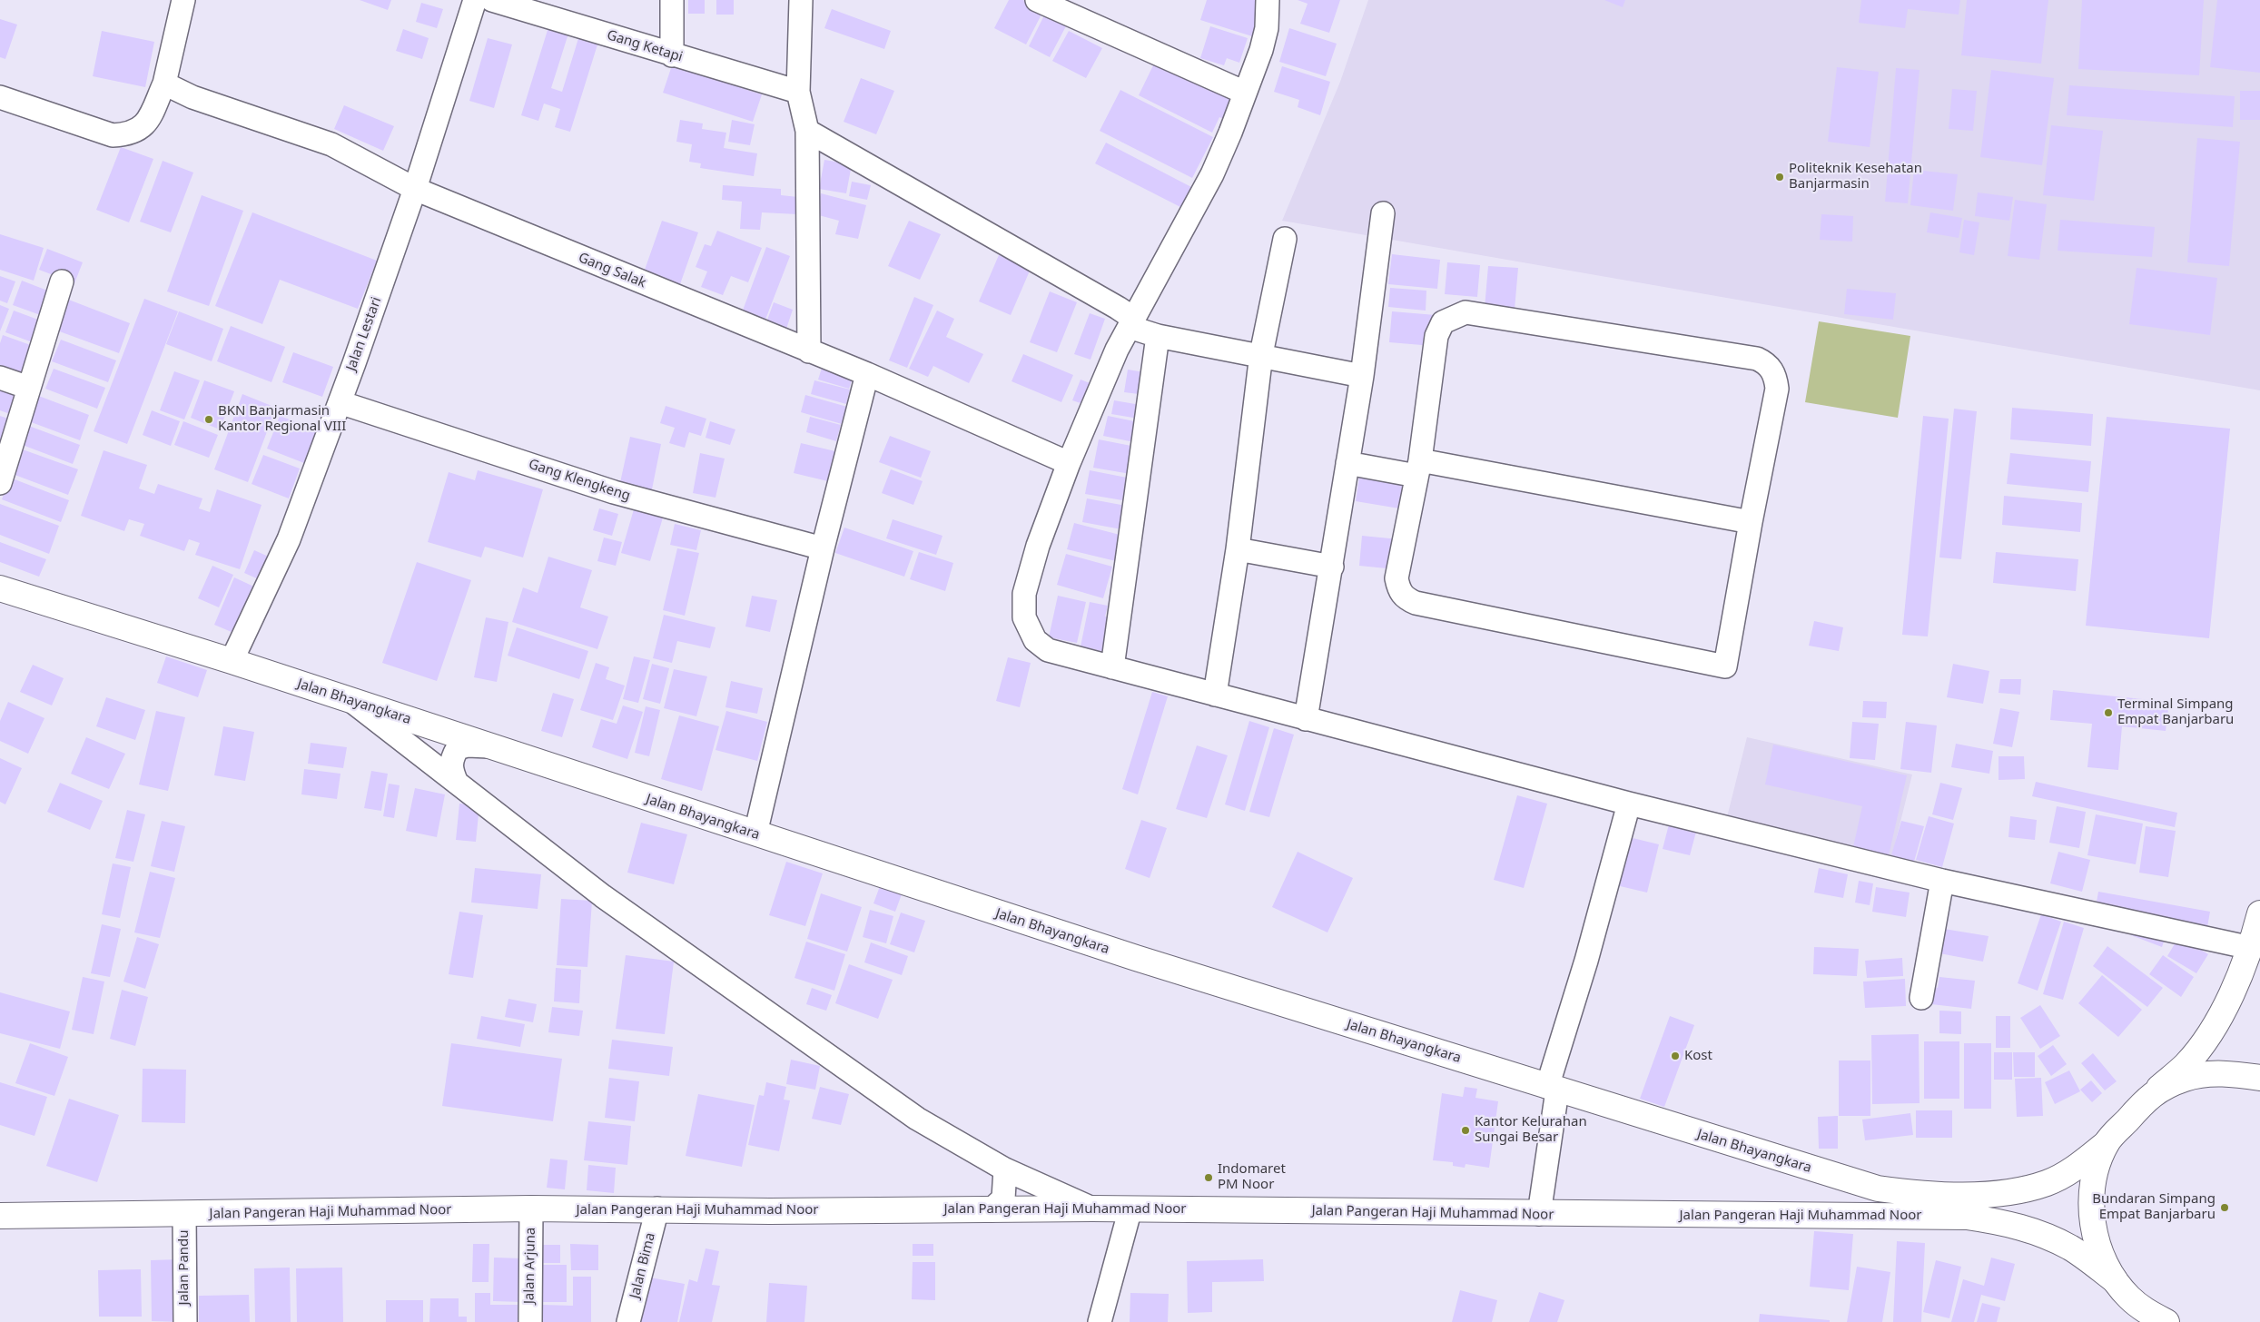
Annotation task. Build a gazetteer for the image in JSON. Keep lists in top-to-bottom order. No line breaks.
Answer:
{"streets":{"main road":["Jalan Bhayangkara","Jalan Pangeran Haji Muhammad Noor"],"street":["Gang Ketapi","Gang Salak","Jalan Lestari","Gang Klengkeng","Jalan Arjuna","Jalan Bima","Jalan Pandu"]},"crossings":[["Gang Salak","Jalan Lestari"],["Jalan Lestari","Gang Klengkeng"],["Jalan Lestari","Jalan Bhayangkara"],["Jalan Pangeran Haji Muhammad Noor","Jalan Arjuna"],["Jalan Pangeran Haji Muhammad Noor","Jalan Bima"],["Jalan Pangeran Haji Muhammad Noor","Jalan Pandu"]],"places":["Politeknik Kesehatan Banjarmasin","BKN Banjarmasin Kantor Regional VIII","Terminal Simpang Empat Banjarbaru","Kost","Kantor Kelurahan Sungai Besar","Indomaret PM Noor","Bundaran Simpang Empat Banjarbaru"]}
